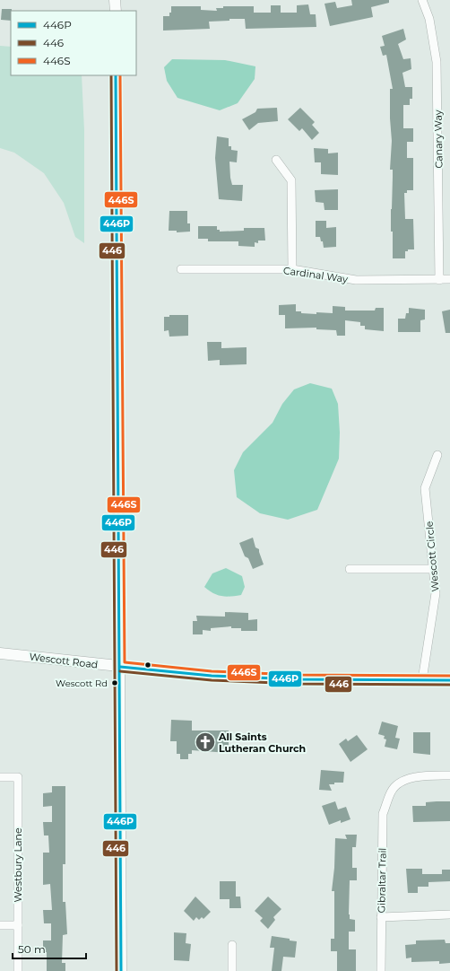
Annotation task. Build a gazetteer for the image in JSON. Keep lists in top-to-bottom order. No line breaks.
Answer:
{"streets":{"street":["Canary Way","Cardinal Way","Wescott Circle","Wescott Road","Westbury Lane","Gibraltar Trail"]},"crossings":[["Canary Way","Cardinal Way"],["Wescott Circle","Wescott Road"]],"places":{"other":["Wescott Rd"],"church":["All Saints Lutheran Church"]},"lines":["transit line 446P","transit line 446","transit line 446S"],"legend":["446P","446","446S"],"scale_bar":"50 m"}
